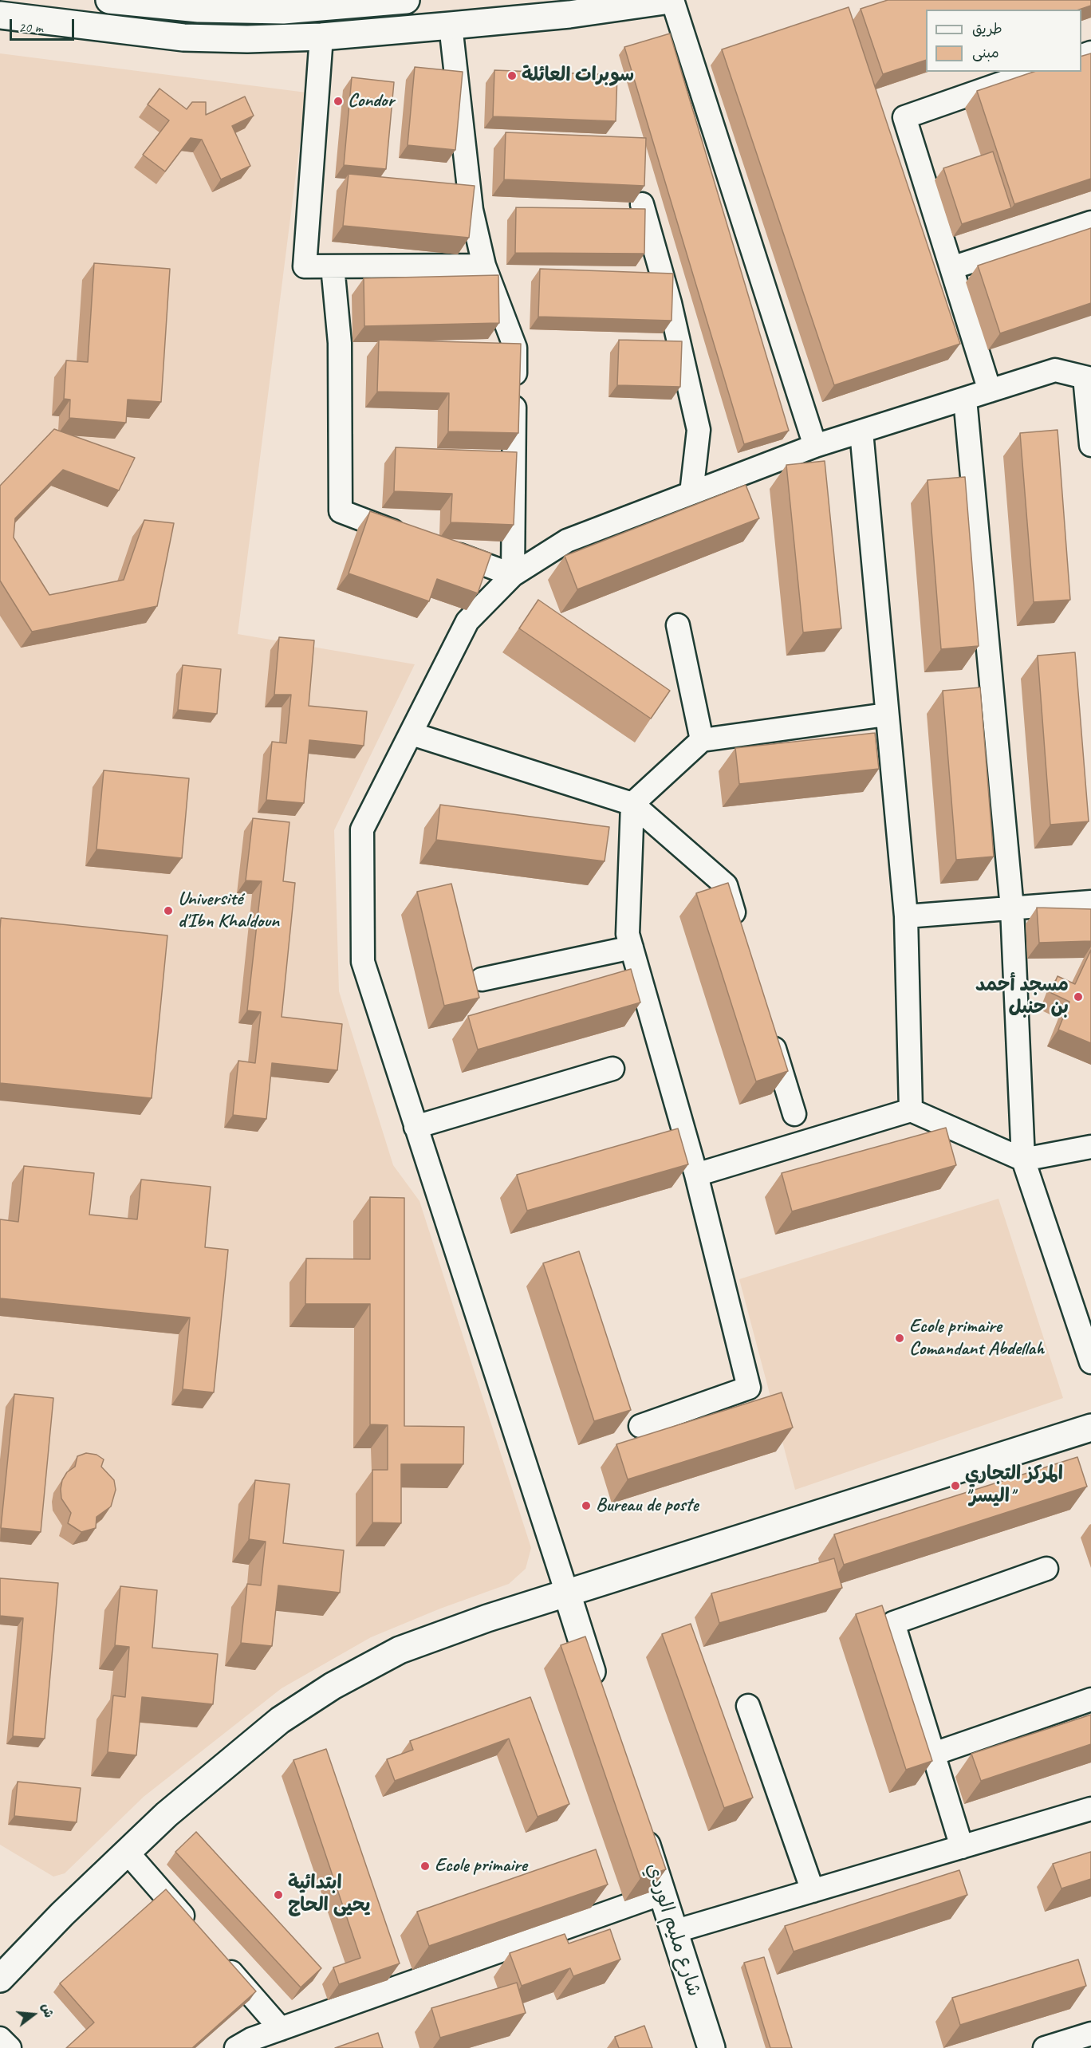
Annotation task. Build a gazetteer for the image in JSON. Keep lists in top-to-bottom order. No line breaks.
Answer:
{"streets":{"main road":["شارع مليم الوردي"]},"places":["سوبرات العائلة","Condor","Université d'Ibn Khaldoun","مسجد أحمد بن حنبل","Ecole primaire Comandant Abdellah","المركز التجاري \"اليسر\"","Bureau de poste","Ecole primaire","ابتدائية يحيى الحاج"],"legend":["طريق","مبنى"],"scale_bar":"20 m","north":"right"}
